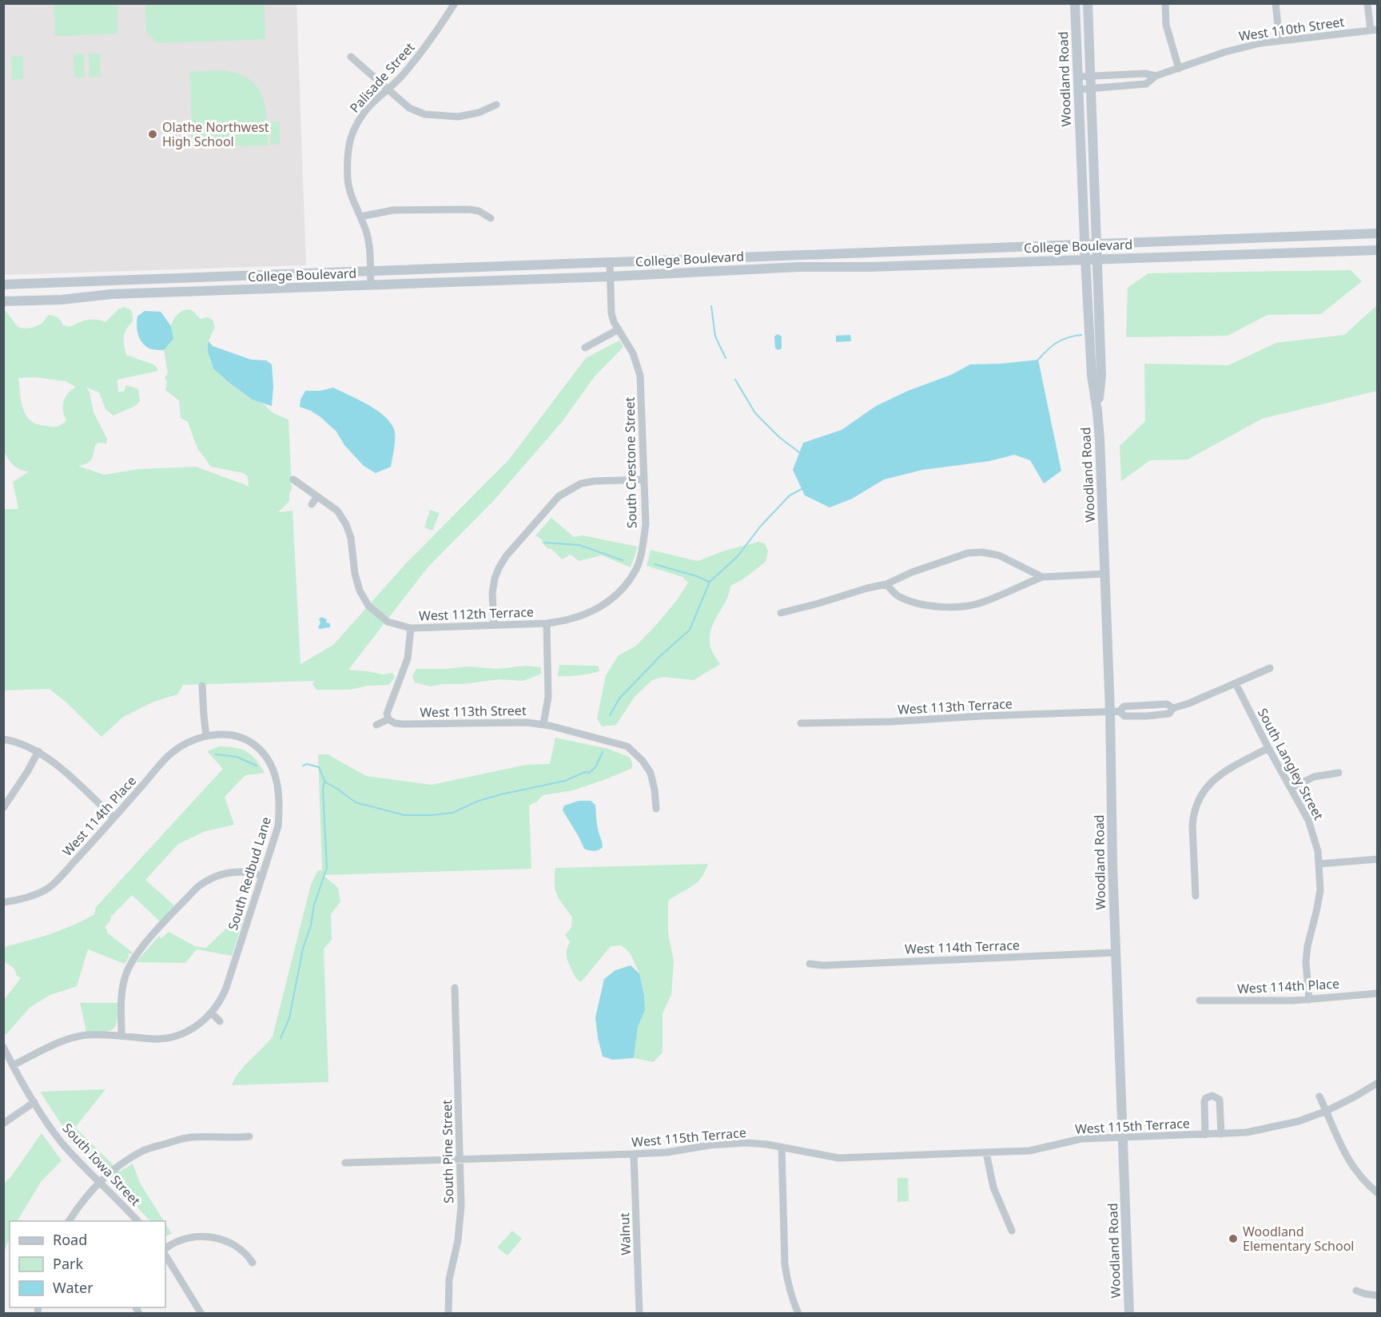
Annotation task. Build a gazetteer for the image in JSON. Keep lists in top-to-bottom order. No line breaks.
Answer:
{"streets":{"main road":["Woodland Road","College Boulevard"],"street":["West 110th Street","Palisade Street","South Crestone Street","West 112th Terrace","West 113th Terrace","West 113th Street","South Langley Street","West 114th Place","South Redbud Lane","West 114th Terrace","West 115th Terrace","South Pine Street","South Iowa Street","Walnut"]},"crossings":[["West 110th Street","Woodland Road"],["Palisade Street","College Boulevard"],["Woodland Road","College Boulevard"],["Woodland Road","West 113th Terrace"],["Woodland Road","West 114th Terrace"],["Woodland Road","West 115th Terrace"],["College Boulevard","South Crestone Street"],["South Crestone Street","West 112th Terrace"],["West 113th Terrace","South Langley Street"],["South Langley Street","West 114th Place"],["West 114th Place","South Redbud Lane"],["West 115th Terrace","South Pine Street"],["West 115th Terrace","Walnut"]],"places":["Olathe Northwest High School","Woodland Elementary School"],"legend":["Road","Park","Water"]}
